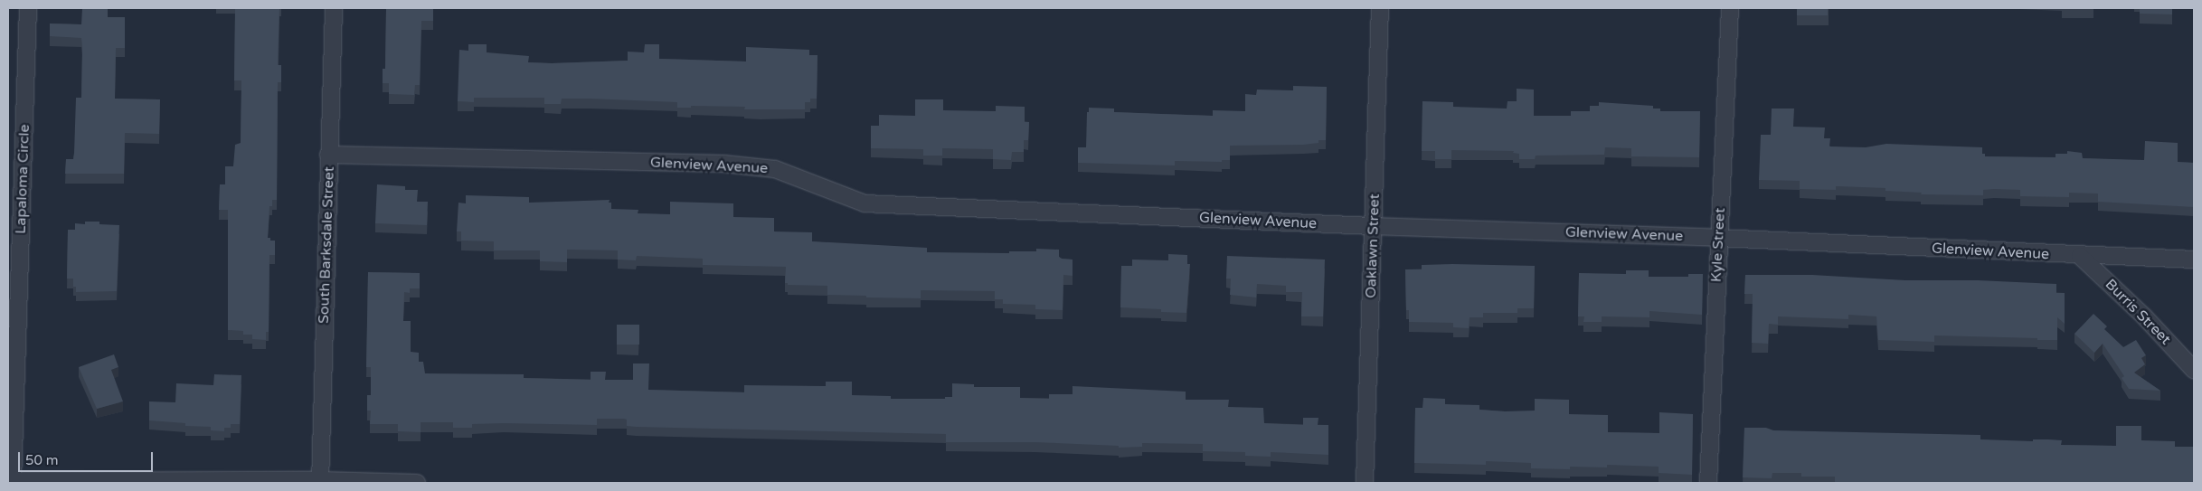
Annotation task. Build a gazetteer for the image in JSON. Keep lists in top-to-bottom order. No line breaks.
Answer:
{"streets":{"street":["Glenview Avenue","Lapaloma Circle","South Barksdale Street","Kyle Street","Oaklawn Street","Burris Street"]},"crossings":[["Glenview Avenue","South Barksdale Street"],["Glenview Avenue","Kyle Street"],["Glenview Avenue","Oaklawn Street"],["Glenview Avenue","Burris Street"]],"scale_bar":"50 m"}
